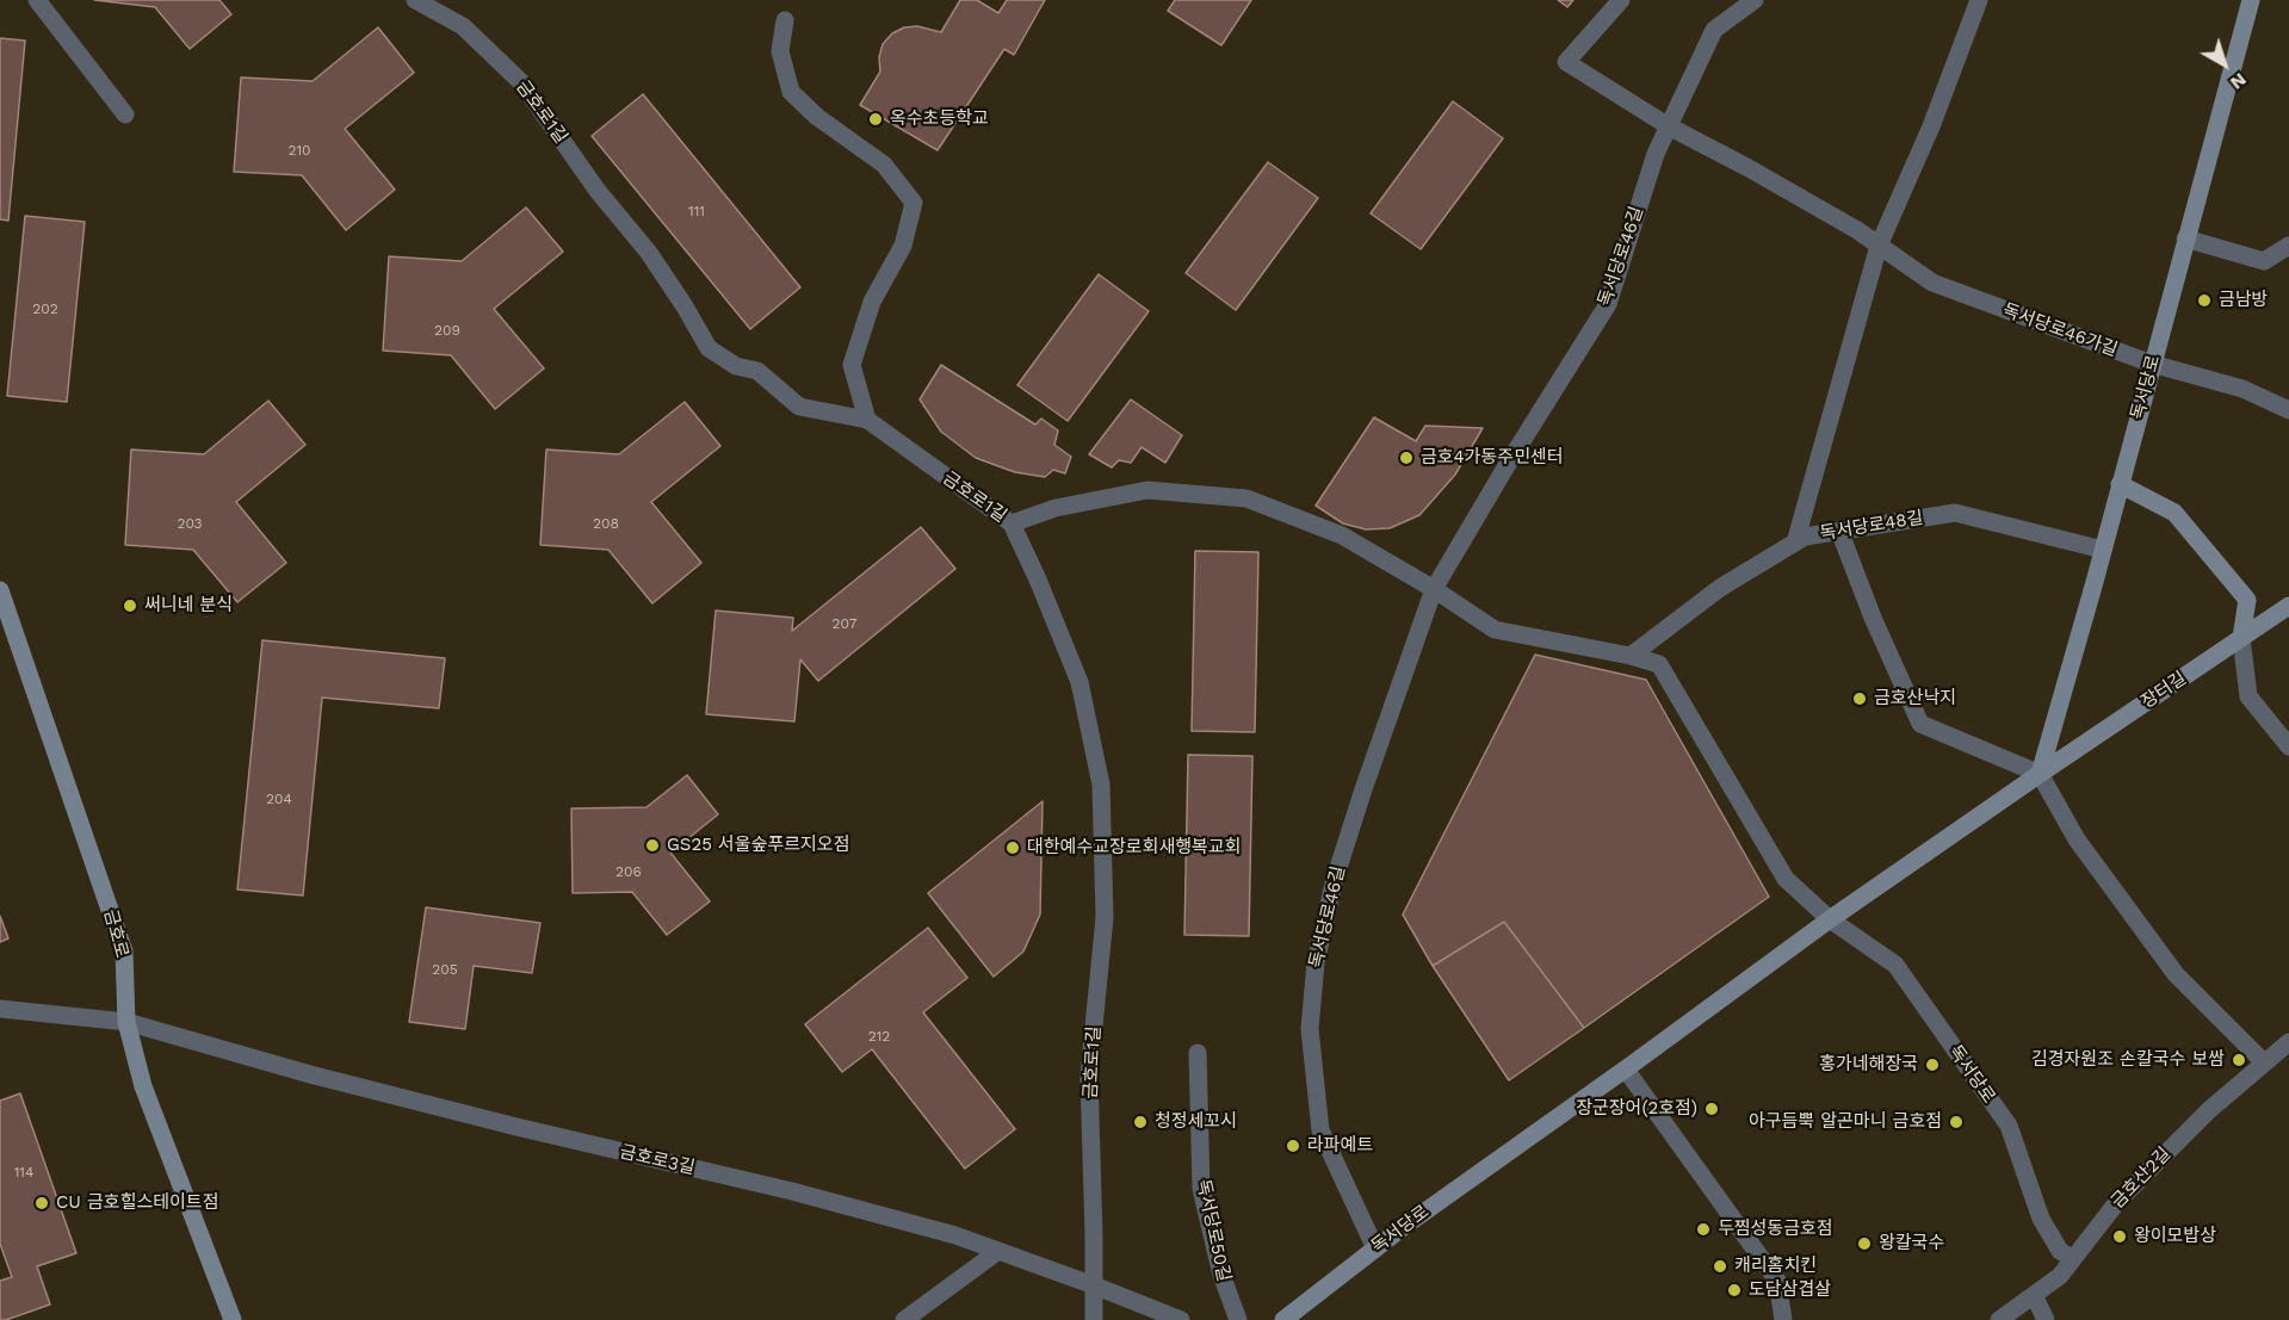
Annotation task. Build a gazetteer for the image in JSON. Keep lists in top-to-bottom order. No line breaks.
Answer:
{"streets":{"main road":["독서당로","장터길","금호로"],"street":["금호로1길","독서당로46길","독서당로46가길","독서당로48길","금호로3길","금호산2길","독서당로50길"]},"crossings":[["금호로1길","금호로3길"],["독서당로46길","독서당로46가길"],["독서당로46길","독서당로"],["독서당로46가길","독서당로"],["독서당로","독서당로48길"],["독서당로","장터길"],["독서당로","금호산2길"],["금호로","금호로3길"]],"places":["옥수초등학교","금남방","금호4가동주민센터","써니네 분식","금호산낙지","GS25 서울숲푸르지오점","대한예수교장로회새행복교회","김경자원조 손칼국수 보쌈","홍가네해장국","장군장어(2호점)","청정세꼬시","아구듬뿍 알곤마니 금호점","라파예트","CU 금호힐스테이트점","두찜성동금호점","왕이모밥상","왕칼국수","캐리홈치킨","도담삼겹살"],"house_numbers":["210","111","202","209","203","208","207","204","206","205","212","114"],"north":"bottom right"}
